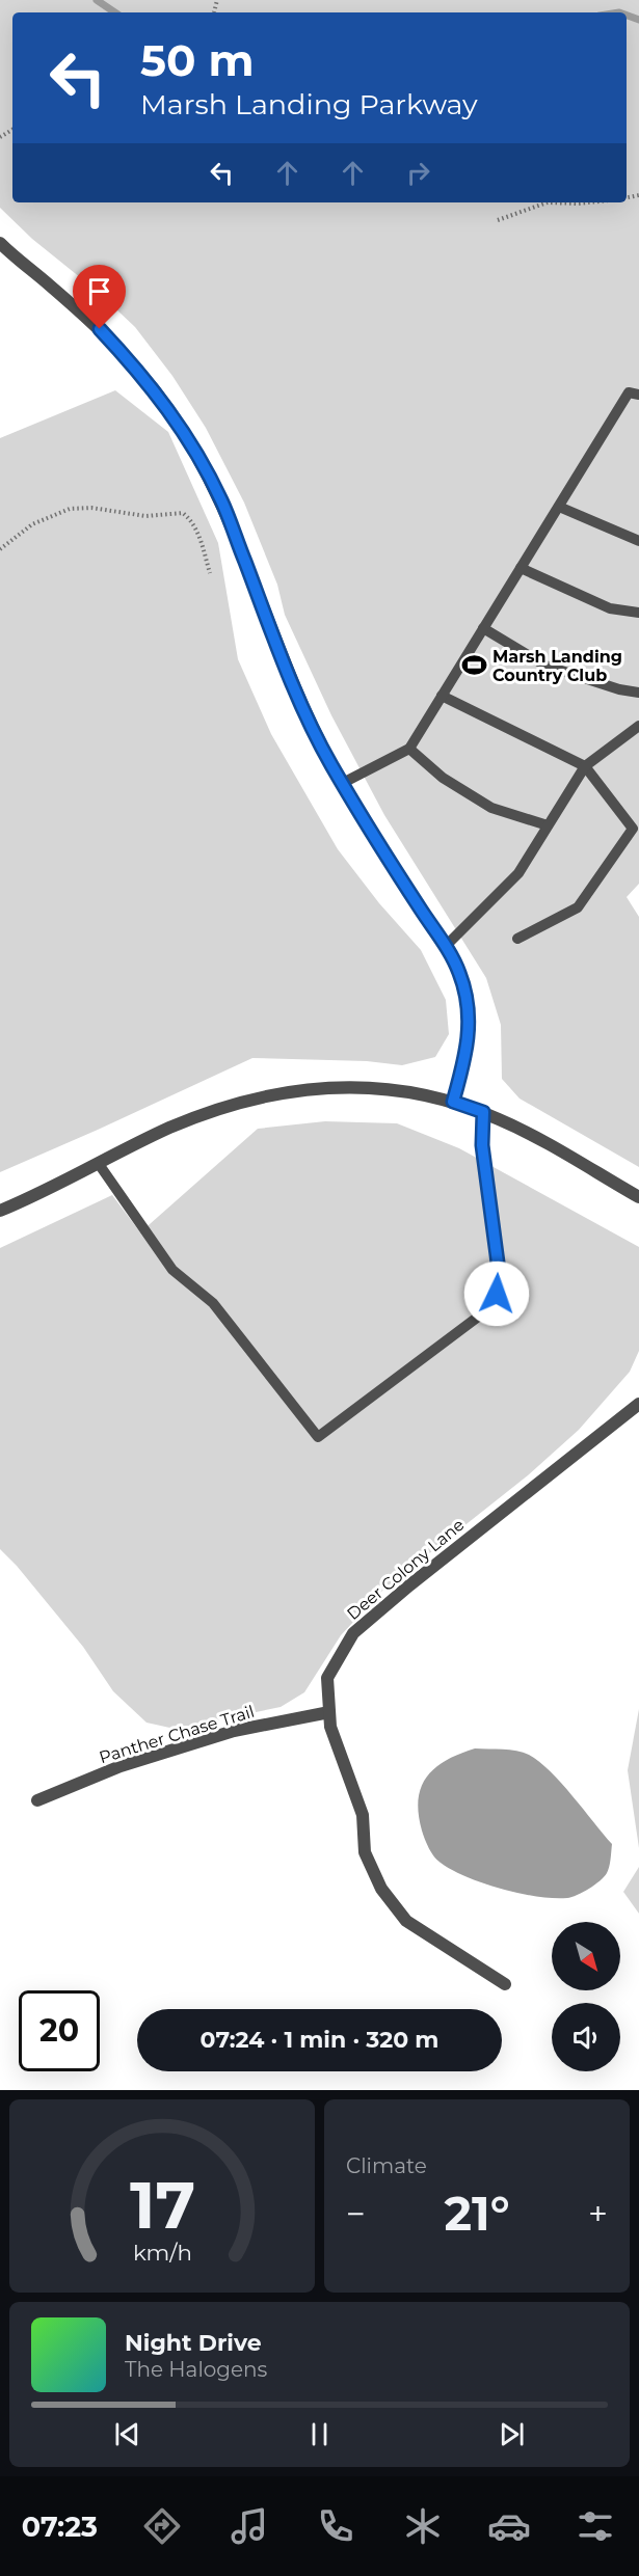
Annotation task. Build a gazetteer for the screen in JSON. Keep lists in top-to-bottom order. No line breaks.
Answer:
{"streets":{"street":["Deer Colony Lane","Panther Chase Trail"]},"crossings":[["Deer Colony Lane","Panther Chase Trail"]],"places":{"sports":["Marsh Landing Country Club"]},"north":"bottom right","page":{"turn":["50 m","Marsh Landing Parkway"],"limit":"20","trip":"07:24 · 1 min · 320 m","tile":"Climate","heat":["−","21°","+"],"song":["Night Drive","The Halogens"],"tabs":"07:23","gauge":["17","km/h"]}}
